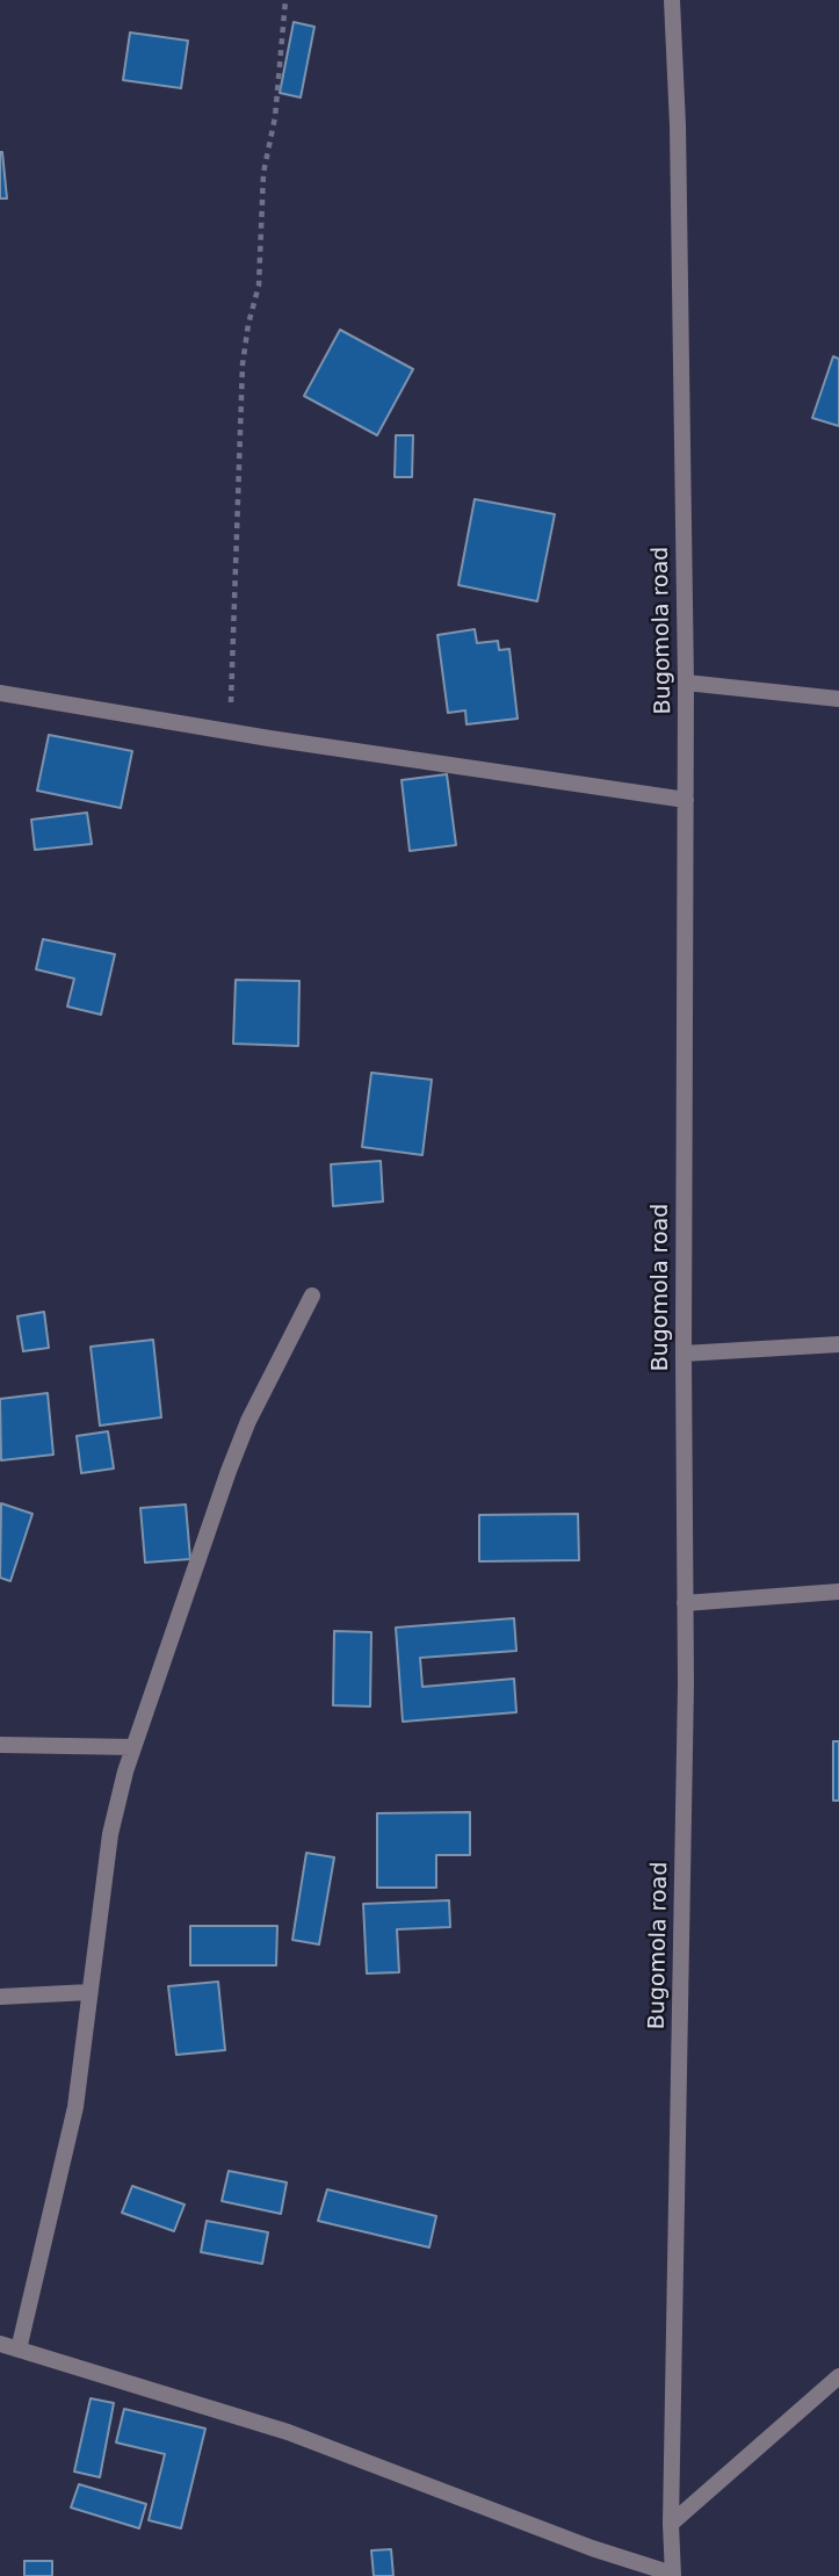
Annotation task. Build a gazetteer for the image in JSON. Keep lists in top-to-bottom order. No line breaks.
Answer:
{"streets":{"street":["Bugomola road"]}}
